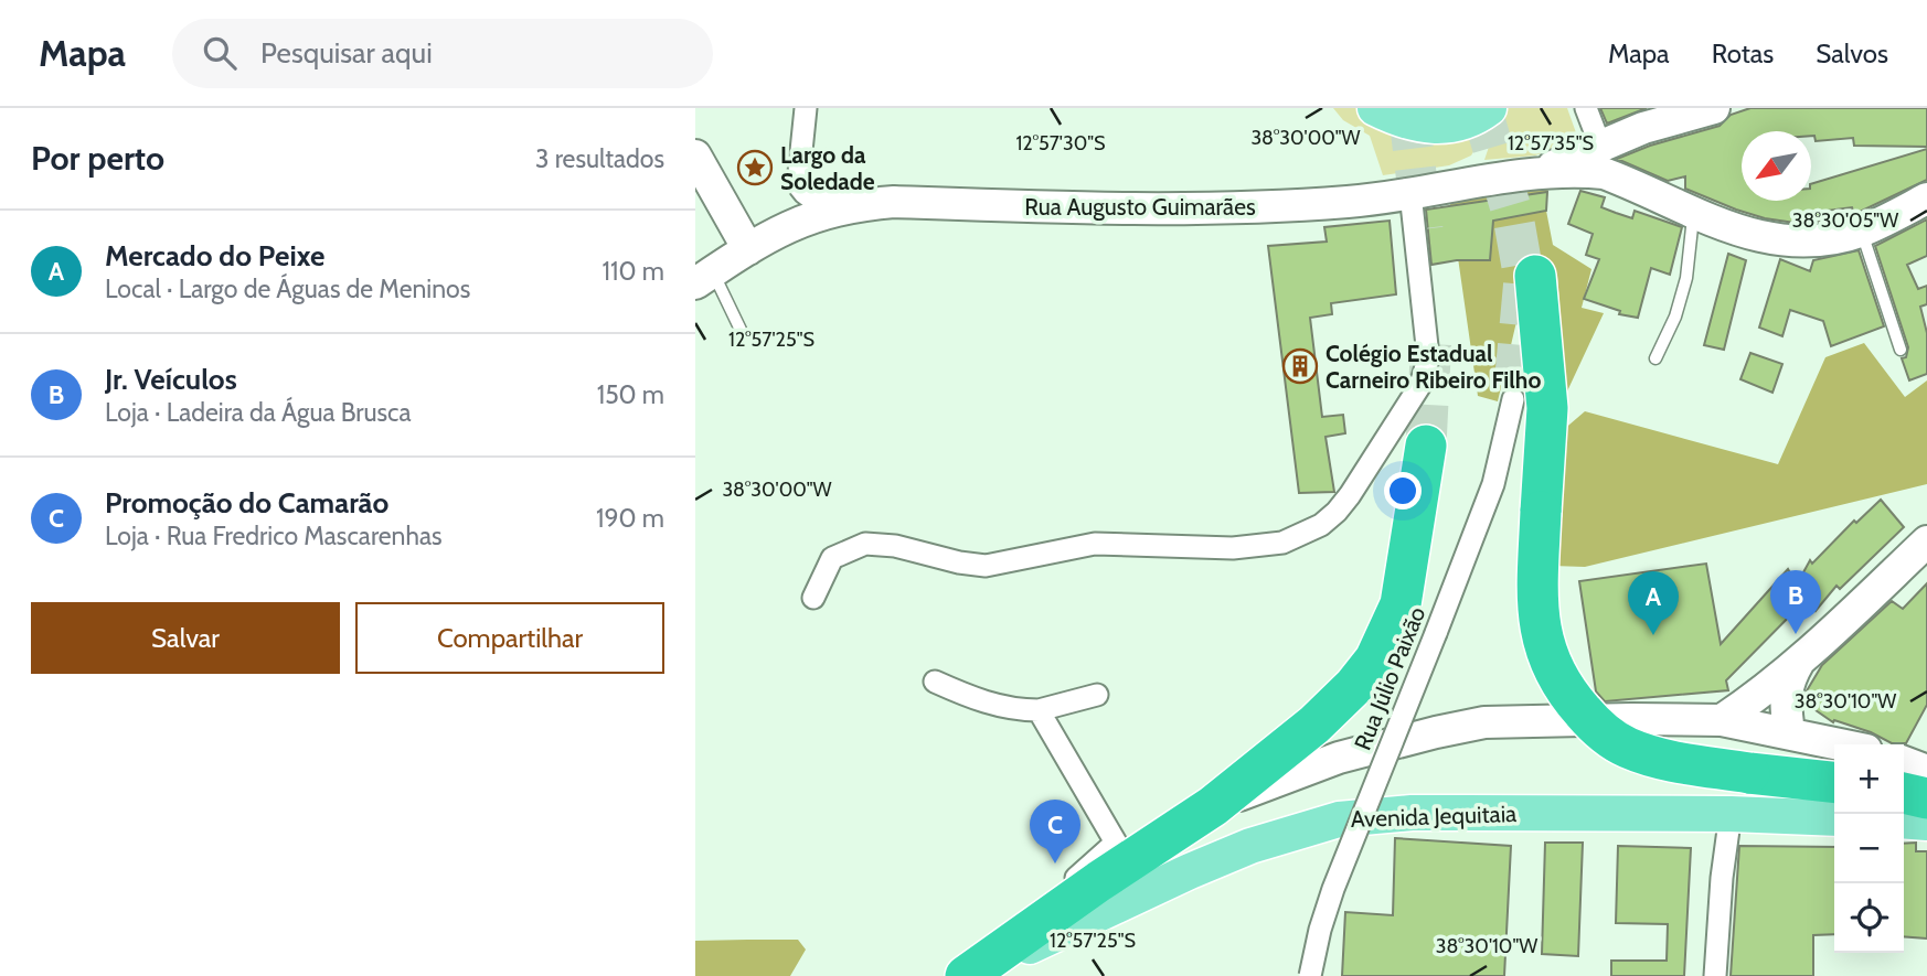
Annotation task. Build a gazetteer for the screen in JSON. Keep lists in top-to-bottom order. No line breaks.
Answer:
{"streets":{"main road":["Avenida Jequitaia"],"street":["Rua Augusto Guimarães","Rua Júlio Paixão"]},"places":{"place":["Largo da Soledade"],"building":["Colégio Estadual Carneiro Ribeiro Filho"]},"north":"bottom left","page":{"header":"Mapa","search":"Pesquisar aqui","nav":["Mapa","Rotas","Salvos"],"heading":["Por perto","3 resultados"],"list":[{"mark":"A","name":"Mercado do Peixe","note":"Local · Largo de Águas de Meninos","value":"110 m"},{"mark":"B","name":"Jr. Veículos","note":"Loja · Ladeira da Água Brusca","value":"150 m"},{"mark":"C","name":"Promoção do Camarão","note":"Loja · Rua Fredrico Mascarenhas","value":"190 m"}],"pins":["B","A","C"],"buttons":["Salvar","Compartilhar"],"map_buttons":["+","−"]},"coordinates":["38°30'00\"W","12°57'35\"S","12°57'30\"S","38°30'05\"W","12°57'25\"S","38°30'10\"W"]}
